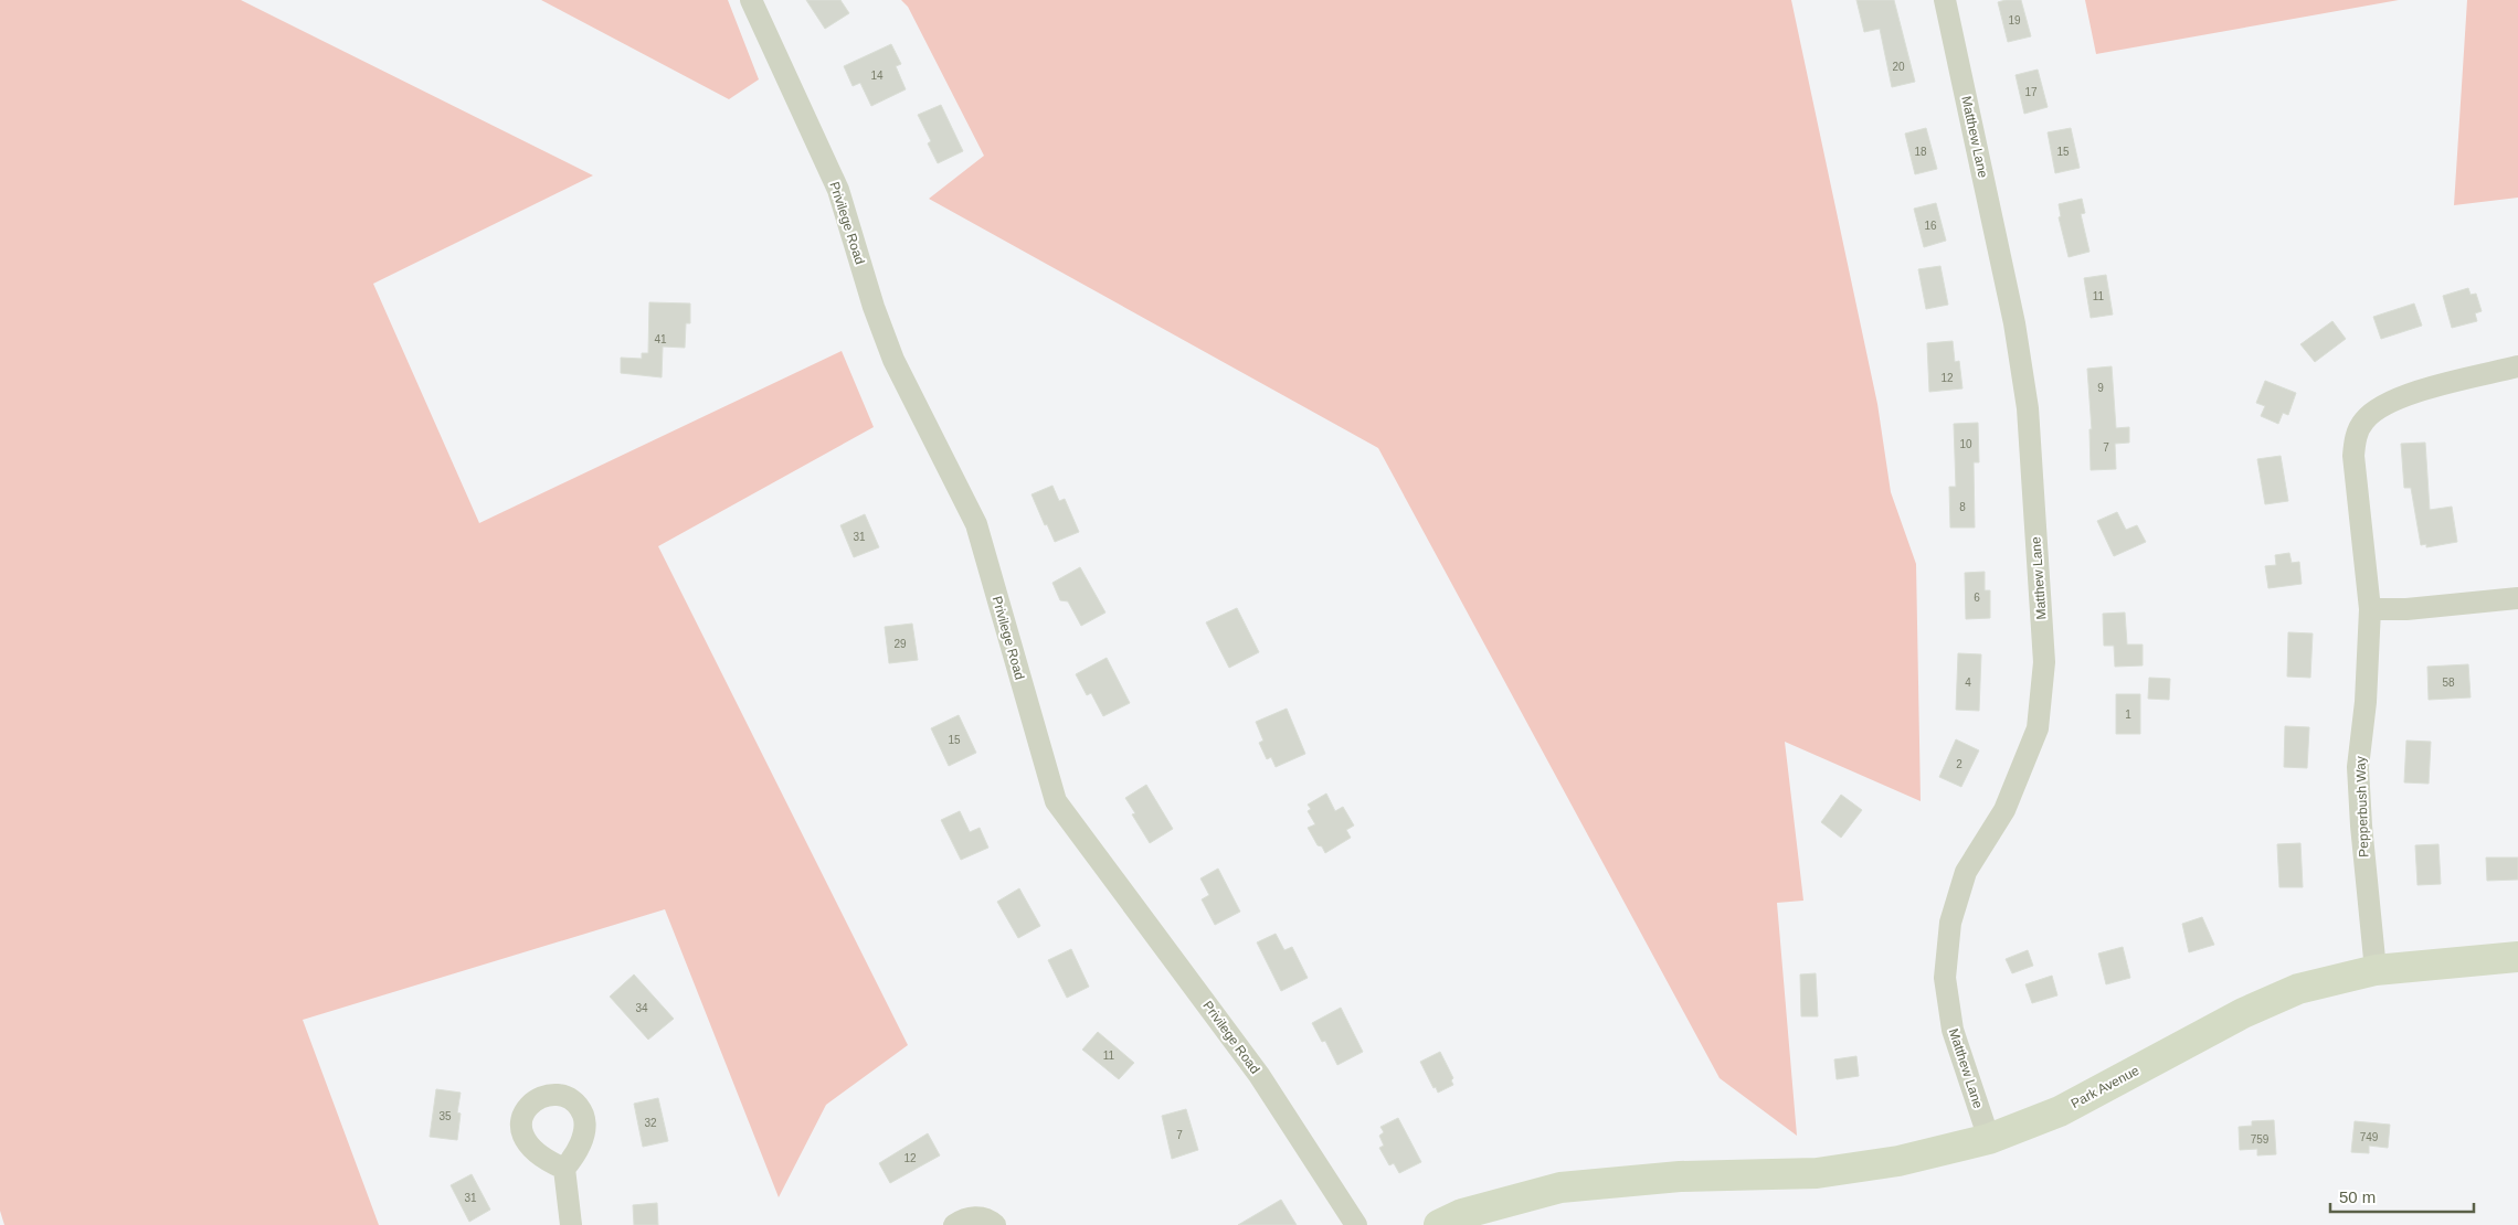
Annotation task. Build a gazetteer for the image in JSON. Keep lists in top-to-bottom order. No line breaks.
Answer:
{"streets":{"main road":["Park Avenue"],"street":["Matthew Lane","Privilege Road","Pepperbush Way"]},"crossings":[["Matthew Lane","Park Avenue"],["Pepperbush Way","Park Avenue"]],"house_numbers":["19","20","14","17","18","15","16","11","41","12","9","10","7","8","31","6","29","4","58","1","15","2","34","11","35","32","7","749","759","12","31"],"scale_bar":"50 m"}
